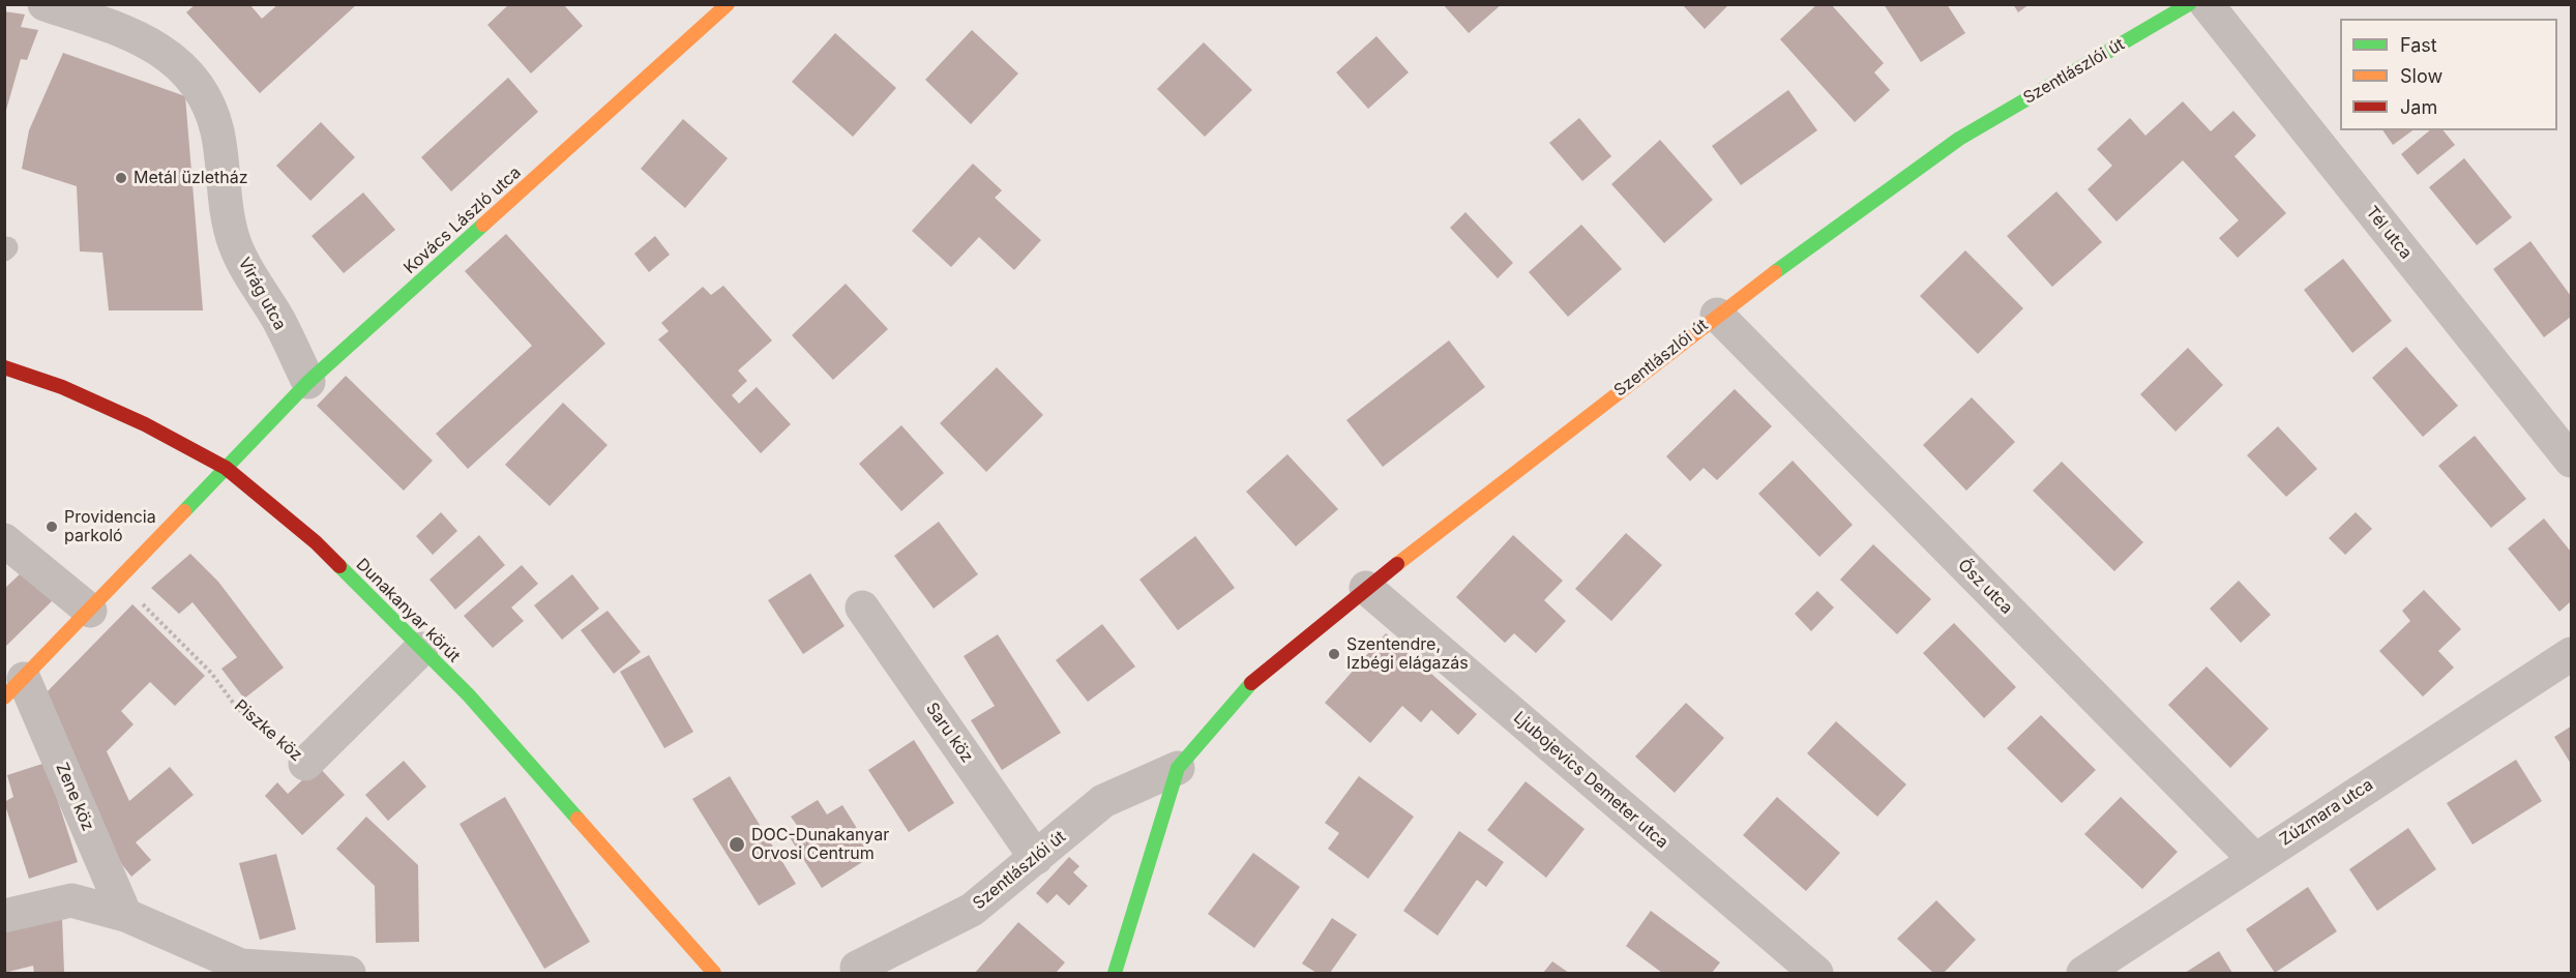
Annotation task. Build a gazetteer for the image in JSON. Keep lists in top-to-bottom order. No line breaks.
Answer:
{"streets":{"main road":["Szentlászlói út","Kovács László utca","Dunakanyar körút"],"street":["Tél utca","Virág utca","Ősz utca","Piszke köz","Saru köz","Ljubojevics Demeter utca","Zene köz","Zúzmara utca"]},"crossings":[["Szentlászlói út","Ősz utca"],["Szentlászlói út","Saru köz"],["Szentlászlói út","Ljubojevics Demeter utca"],["Kovács László utca","Virág utca"],["Kovács László utca","Dunakanyar körút"],["Kovács László utca","Piszke köz"],["Kovács László utca","Zene köz"],["Ősz utca","Zúzmara utca"],["Dunakanyar körút","Piszke köz"]],"places":["Metál üzletház","Providencia parkoló","Szentendre, Izbégi elágazás","DOC-Dunakanyar Orvosi Centrum"],"legend":["Fast","Slow","Jam"]}
